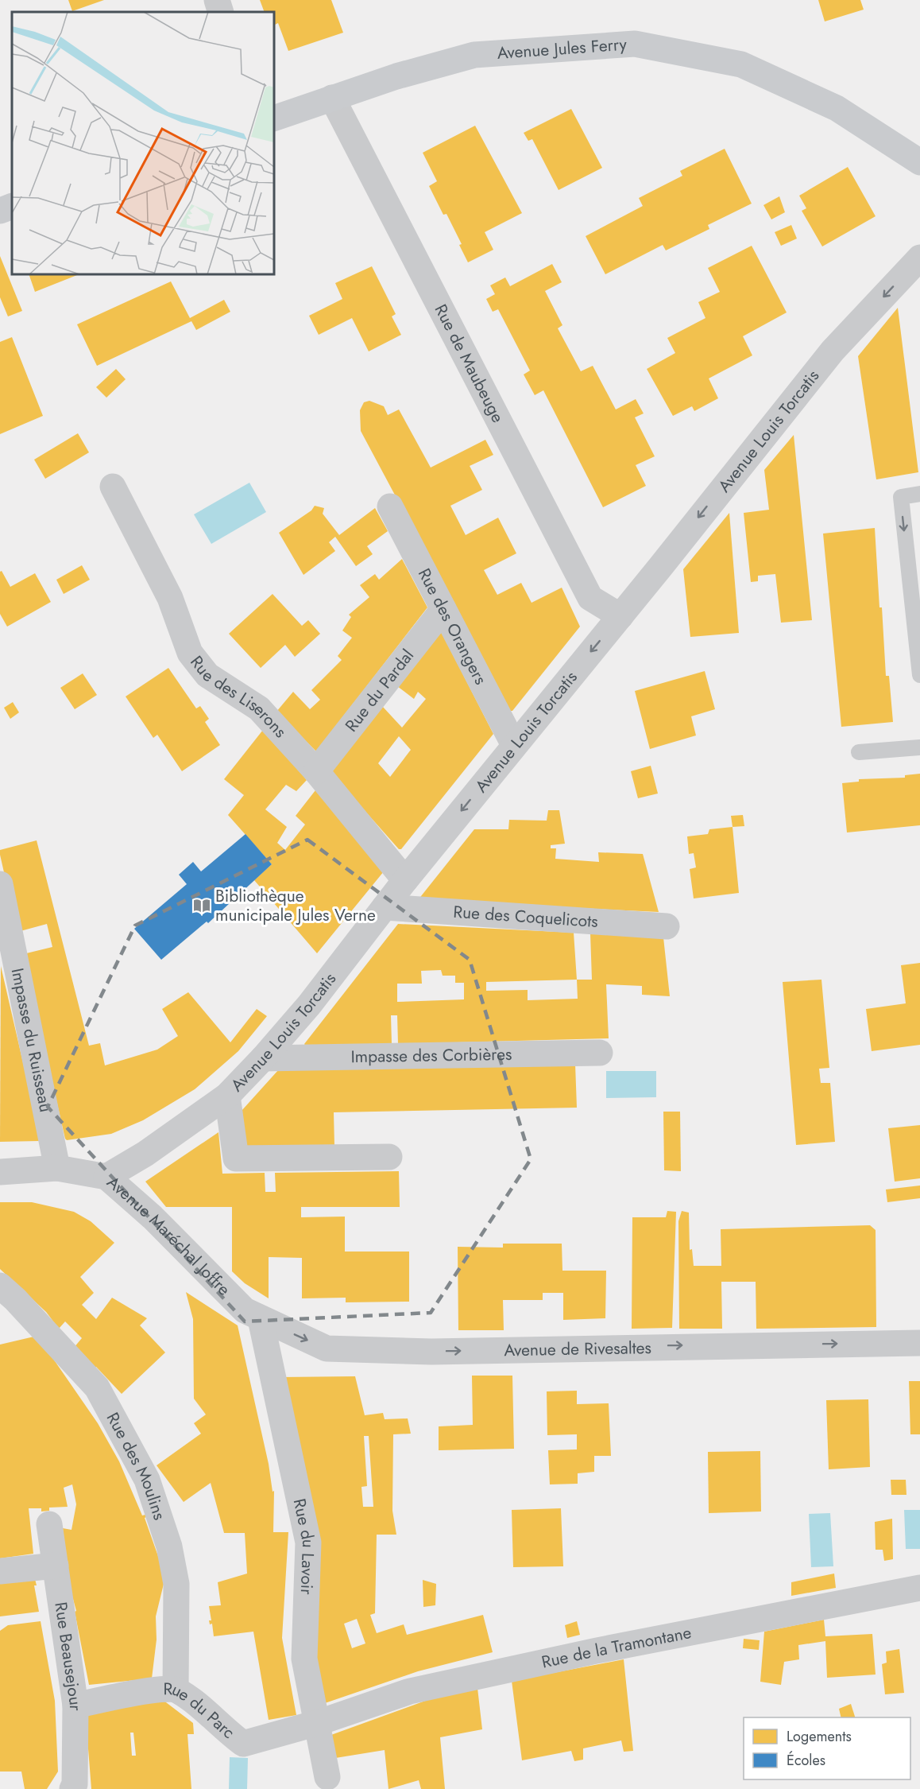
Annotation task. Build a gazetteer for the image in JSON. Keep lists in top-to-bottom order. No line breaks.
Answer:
{"streets":{"main road":["Avenue Jules Ferry"],"street":["Rue de Maubeuge","Avenue Louis Torcatis","Rue des Orangers","Rue du Pardal","Rue des Liserons","Rue des Coquelicots","Impasse du Ruisseau","Impasse des Corbières","Avenue Maréchal Joffre","Avenue de Rivesaltes","Rue des Moulins","Rue du Lavoir","Rue de la Tramontane","Rue Beausejour","Rue du Parc"]},"crossings":[["Avenue Jules Ferry","Rue de Maubeuge"],["Rue de Maubeuge","Avenue Louis Torcatis"],["Avenue Louis Torcatis","Rue des Orangers"],["Avenue Louis Torcatis","Rue des Liserons"],["Avenue Louis Torcatis","Rue des Coquelicots"],["Avenue Louis Torcatis","Impasse des Corbières"],["Avenue Louis Torcatis","Avenue Maréchal Joffre"],["Rue des Orangers","Rue du Pardal"],["Rue du Pardal","Rue des Liserons"],["Impasse du Ruisseau","Avenue Maréchal Joffre"],["Avenue Maréchal Joffre","Avenue de Rivesaltes"],["Avenue Maréchal Joffre","Rue du Lavoir"],["Avenue de Rivesaltes","Rue du Lavoir"],["Rue des Moulins","Rue du Parc"],["Rue du Lavoir","Rue de la Tramontane"],["Rue du Lavoir","Rue du Parc"],["Rue de la Tramontane","Rue du Parc"],["Rue Beausejour","Rue du Parc"]],"one_way":["Avenue Louis Torcatis","Avenue de Rivesaltes"],"places":{"library":["Bibliothèque municipale Jules Verne"]},"legend":["Logements","Écoles"]}
